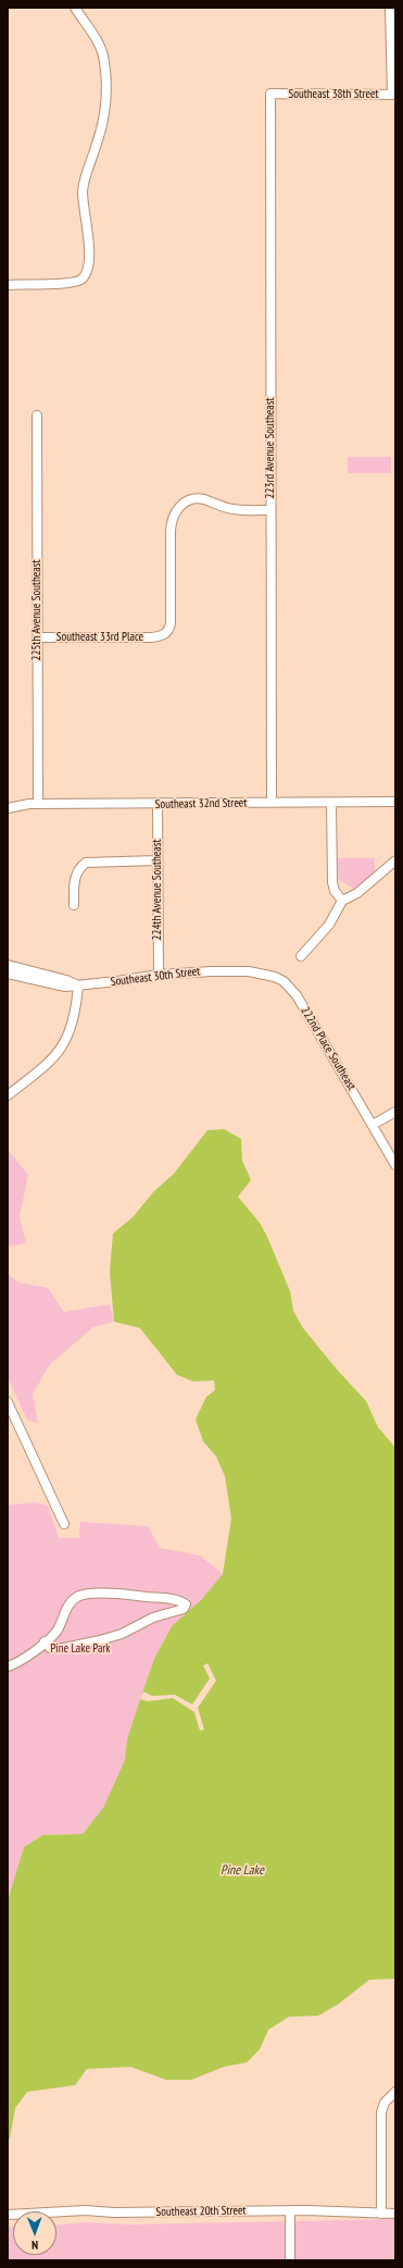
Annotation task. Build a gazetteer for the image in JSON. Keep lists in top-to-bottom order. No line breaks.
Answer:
{"streets":{"street":["Southeast 38th Street","223rd Avenue Southeast","225th Avenue Southeast","Southeast 33rd Place","Southeast 32nd Street","224th Avenue Southeast","Southeast 30th Street","222nd Place Southeast","Southeast 20th Street"]},"crossings":[["Southeast 38th Street","223rd Avenue Southeast"],["223rd Avenue Southeast","Southeast 33rd Place"],["223rd Avenue Southeast","Southeast 32nd Street"],["225th Avenue Southeast","Southeast 33rd Place"],["225th Avenue Southeast","Southeast 32nd Street"],["Southeast 32nd Street","224th Avenue Southeast"],["224th Avenue Southeast","Southeast 30th Street"],["Southeast 30th Street","222nd Place Southeast"]],"water":["Pine Lake"],"parks":["Pine Lake Park"],"north":"bottom"}
